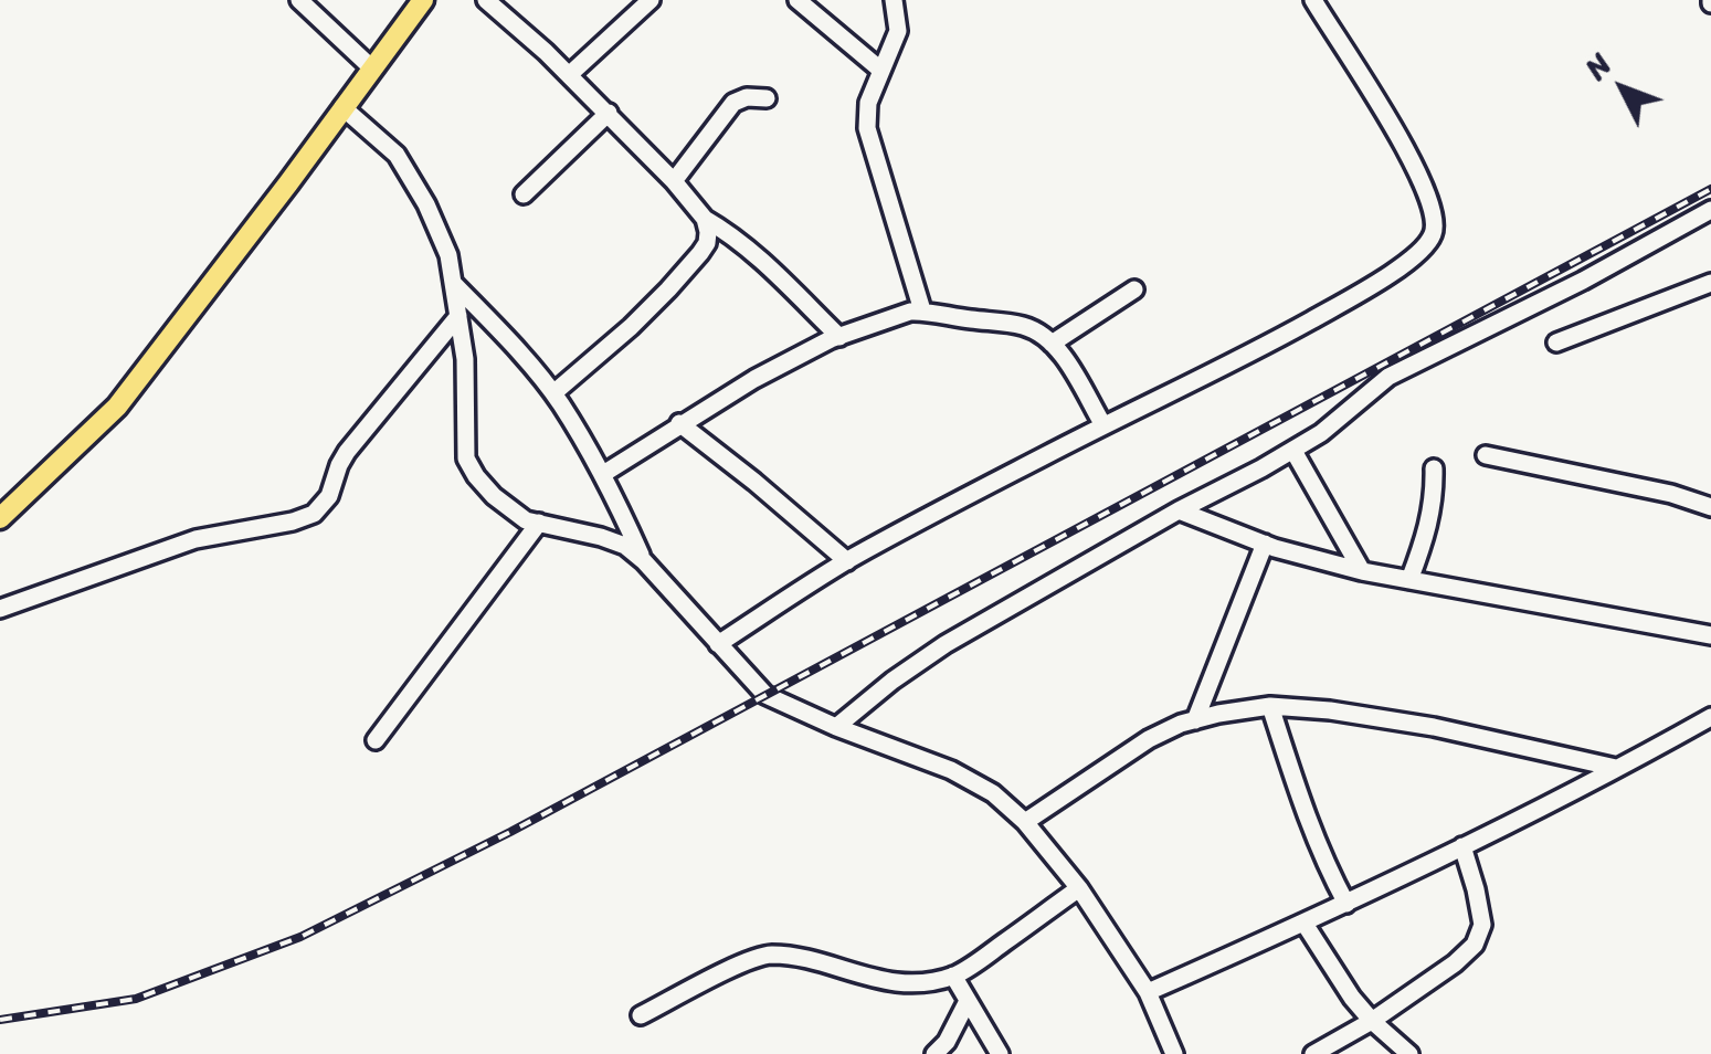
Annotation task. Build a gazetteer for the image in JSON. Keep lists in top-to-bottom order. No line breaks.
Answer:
{"north":"top left"}
